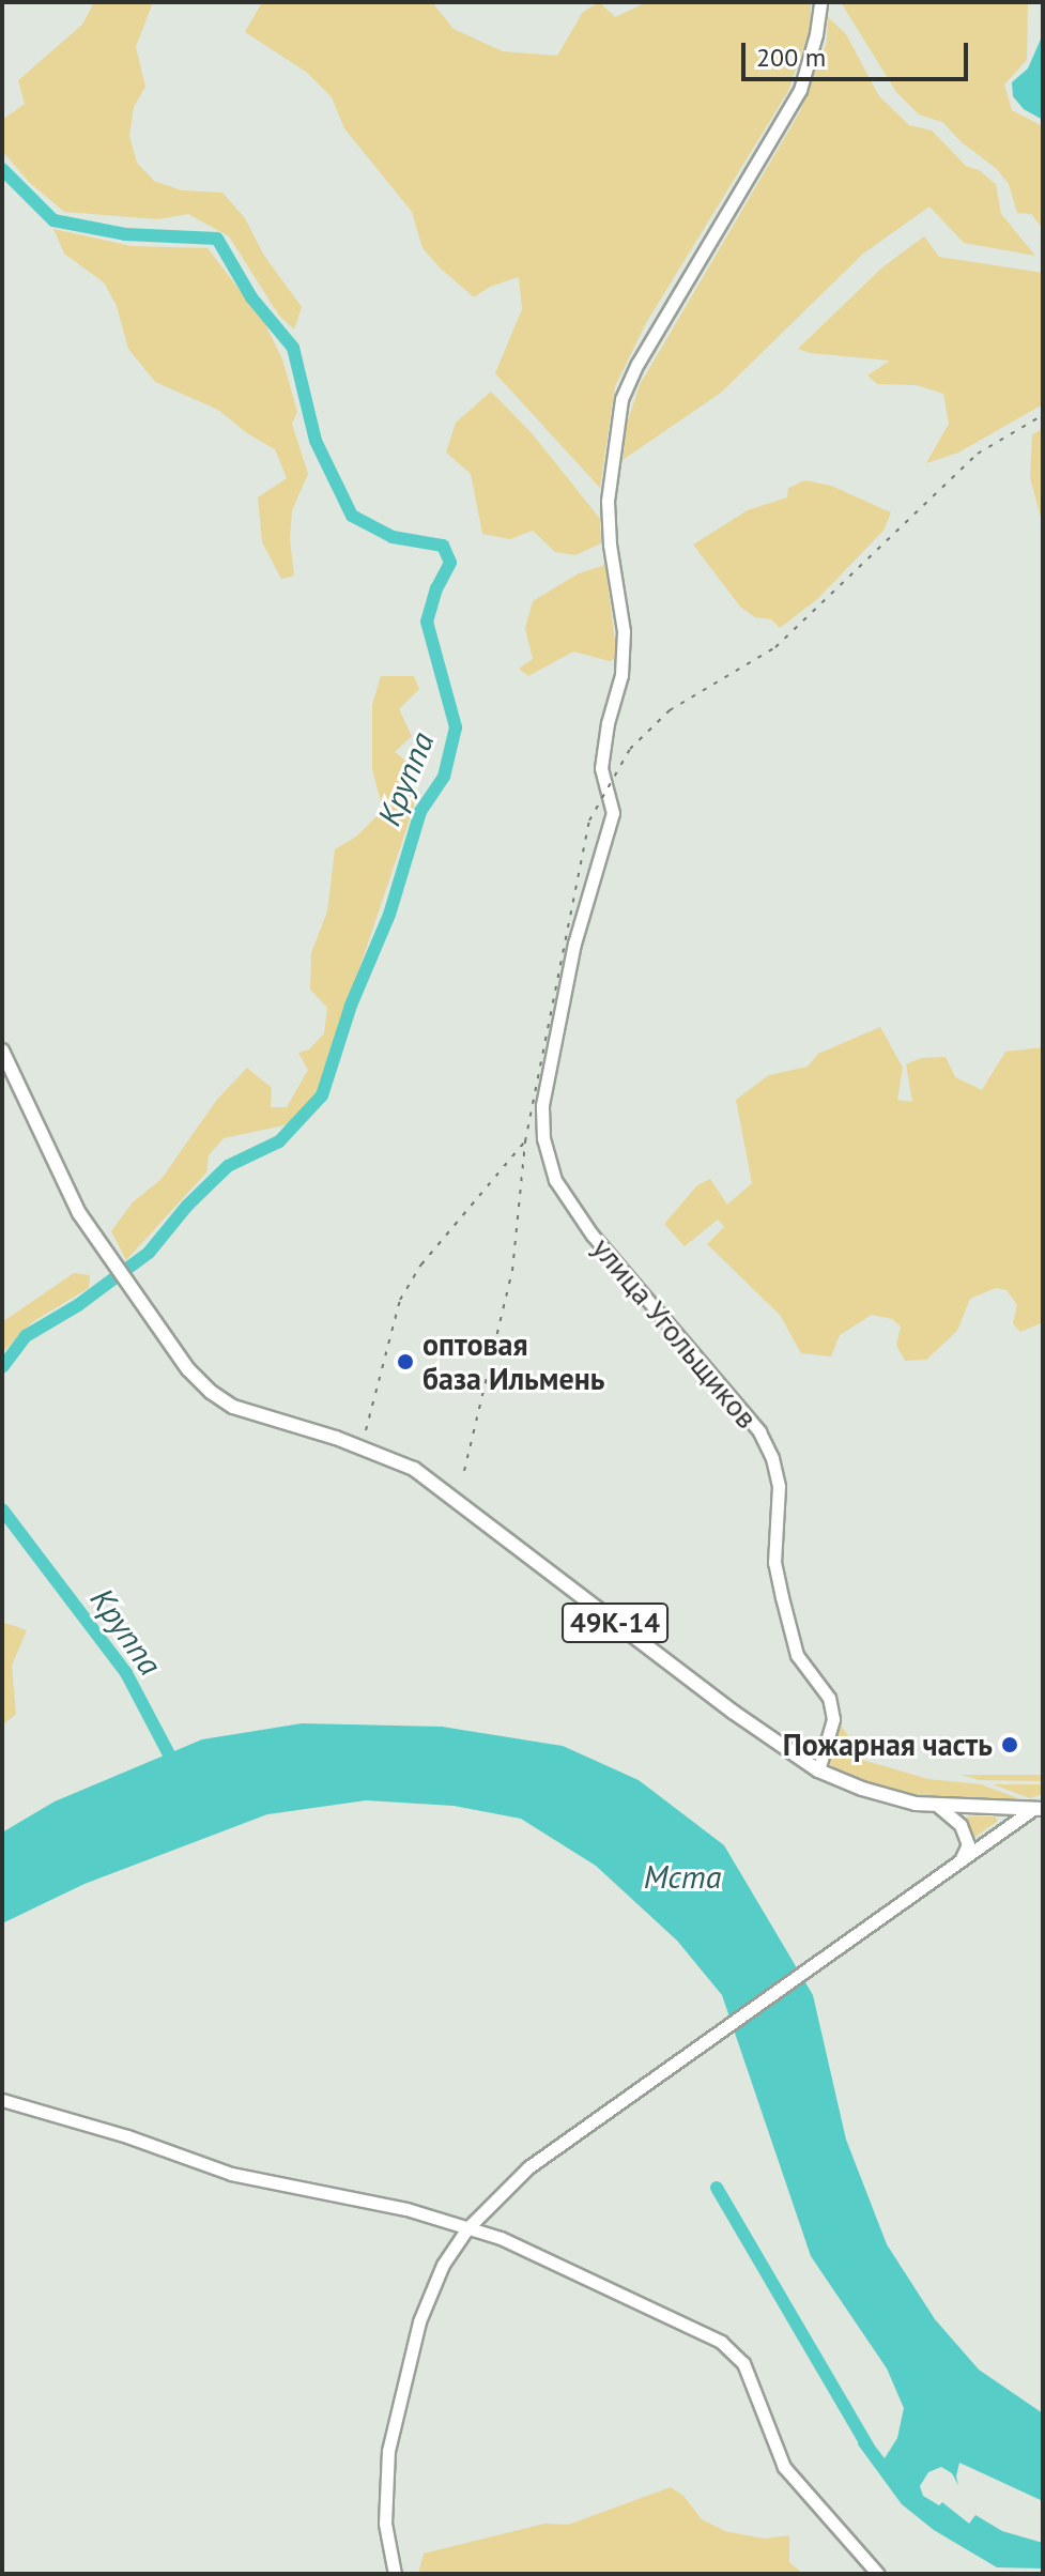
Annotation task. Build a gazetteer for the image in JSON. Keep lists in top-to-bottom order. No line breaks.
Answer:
{"streets":{"main road":["49К-14"],"street":["улица Угольщиков"]},"crossings":[["улица Угольщиков","49К-14"]],"water":["Круппа","Мста"],"places":["оптовая база Ильмень","Пожарная часть"],"scale_bar":"200 m"}
